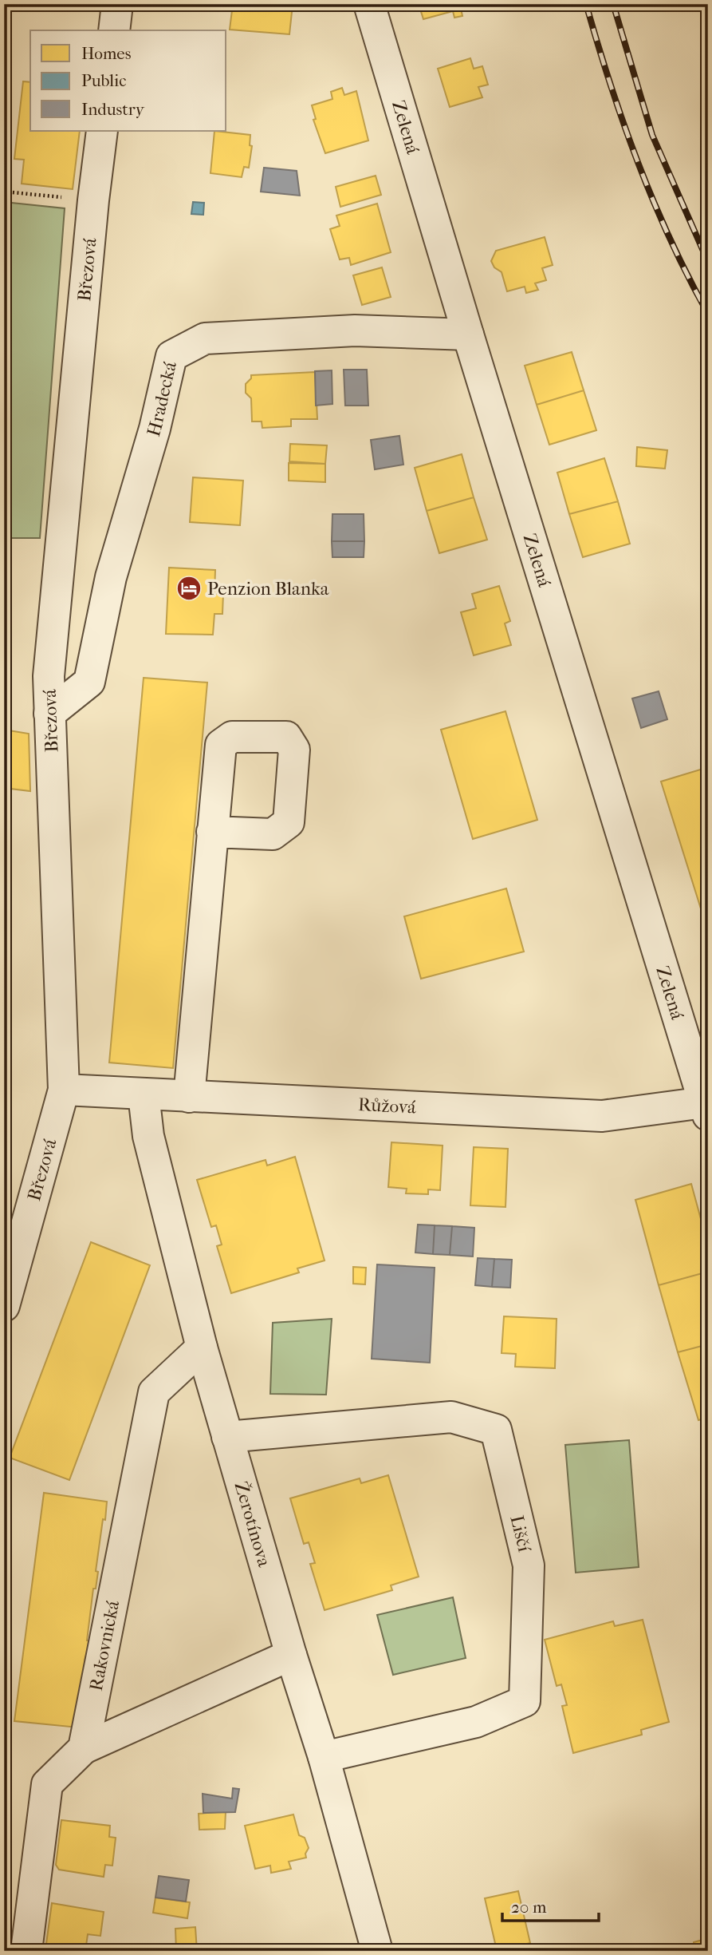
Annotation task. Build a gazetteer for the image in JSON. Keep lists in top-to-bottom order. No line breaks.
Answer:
{"streets":{"street":["Zelená","Březová","Hradecká","Růžová","Žerotínova","Liščí","Rakovnická"]},"crossings":[["Zelená","Hradecká"],["Zelená","Růžová"],["Březová","Hradecká"],["Březová","Růžová"],["Růžová","Žerotínova"],["Žerotínova","Liščí"],["Žerotínova","Rakovnická"]],"places":{"hotel":["Penzion Blanka"]},"legend":["Homes","Public","Industry"],"scale_bar":"20 m"}
